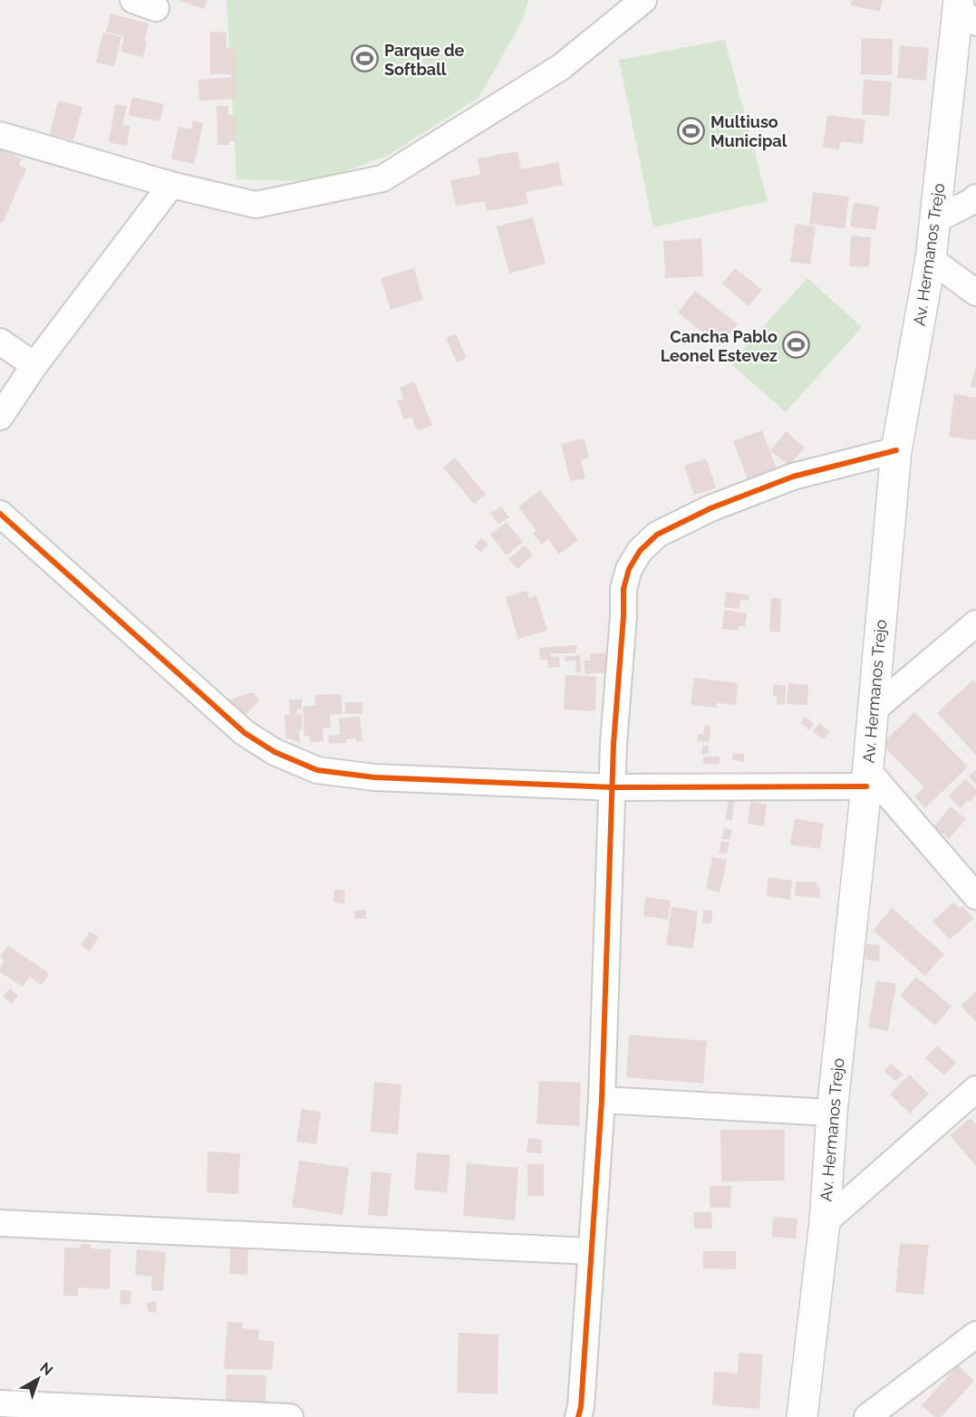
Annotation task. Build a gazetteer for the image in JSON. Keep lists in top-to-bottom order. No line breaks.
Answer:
{"streets":{"main road":["Av. Hermanos Trejo"]},"places":{"sports":["Parque de Softball","Multiuso Municipal","Cancha Pablo Leonel Estevez"]},"north":"top right"}
